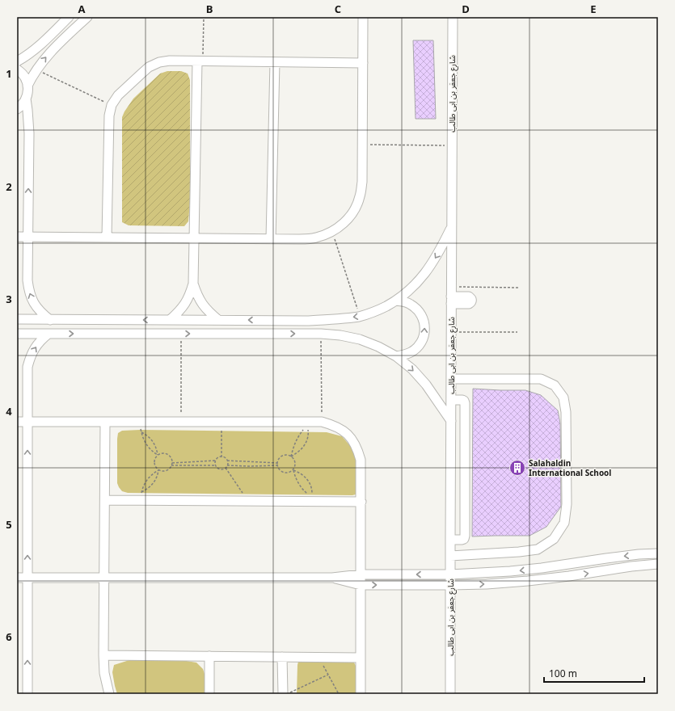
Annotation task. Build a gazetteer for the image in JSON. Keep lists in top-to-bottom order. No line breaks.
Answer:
{"streets":{"street":["شارع جعفر بن ابى طالب"]},"places":{"building":["Salahaldin International School"]},"scale_bar":"100 m","grid":{"columns":["A","B","C","D","E"],"rows":["1","2","3","4","5","6"]}}
